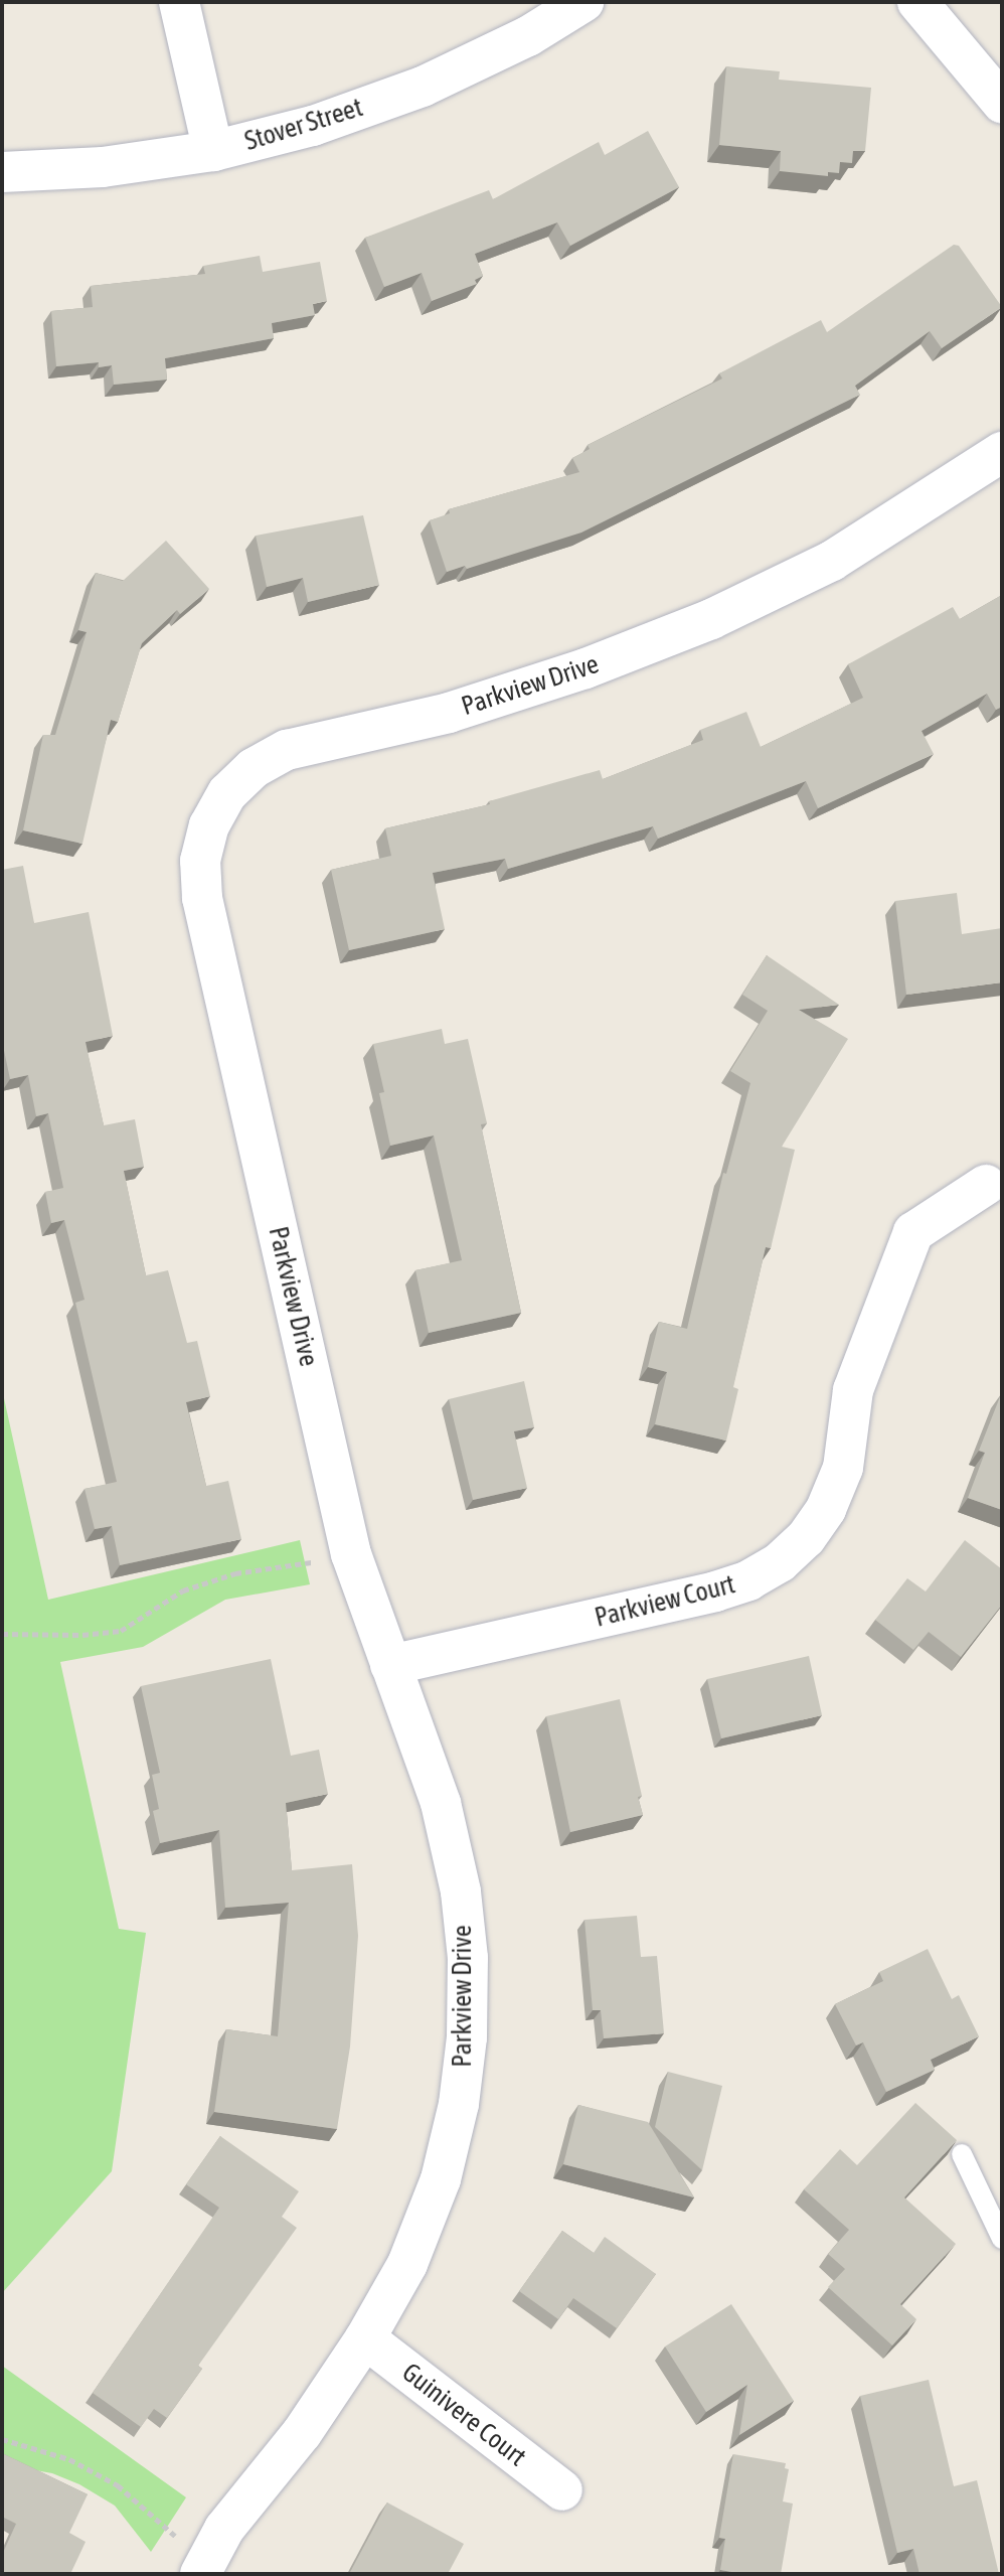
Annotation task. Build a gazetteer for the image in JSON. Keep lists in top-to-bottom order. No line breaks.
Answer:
{"streets":{"street":["Stover Street","Parkview Drive","Parkview Court","Guinivere Court"]},"crossings":[["Parkview Drive","Parkview Court"],["Parkview Drive","Guinivere Court"]]}
